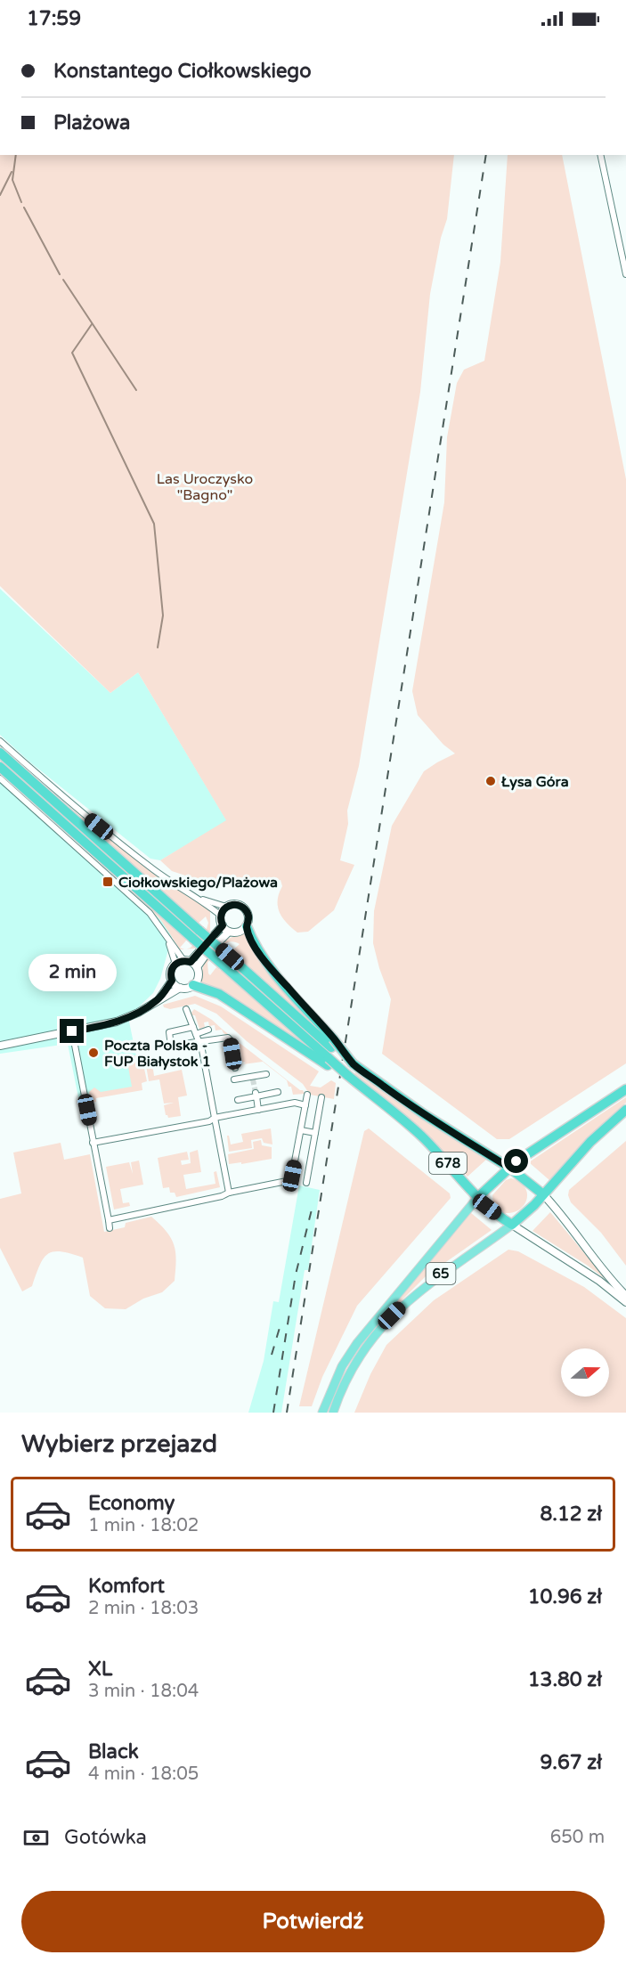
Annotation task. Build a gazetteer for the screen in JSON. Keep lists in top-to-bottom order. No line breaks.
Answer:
{"streets":{"highway":["678","65"]},"crossings":[["678","65"]],"parks":["Las Uroczysko \"Bagno\""],"places":{"other":["Łysa Góra","Poczta Polska - FUP Białystok 1"],"transit":["Ciołkowskiego/Plażowa"]},"north":"right","page":{"status":"17:59","banner":["Konstantego Ciołkowskiego","Plażowa"],"bubble":"2 min","heading":"Wybierz przejazd","list":[{"name":"Economy","note":"1 min · 18:02","value":"8.12 zł"},{"name":"Komfort","note":"2 min · 18:03","value":"10.96 zł"},{"name":"XL","note":"3 min · 18:04","value":"13.80 zł"},{"name":"Black","note":"4 min · 18:05","value":"9.67 zł"}],"pay":["Gotówka","650 m"],"buttons":"Potwierdź"}}
